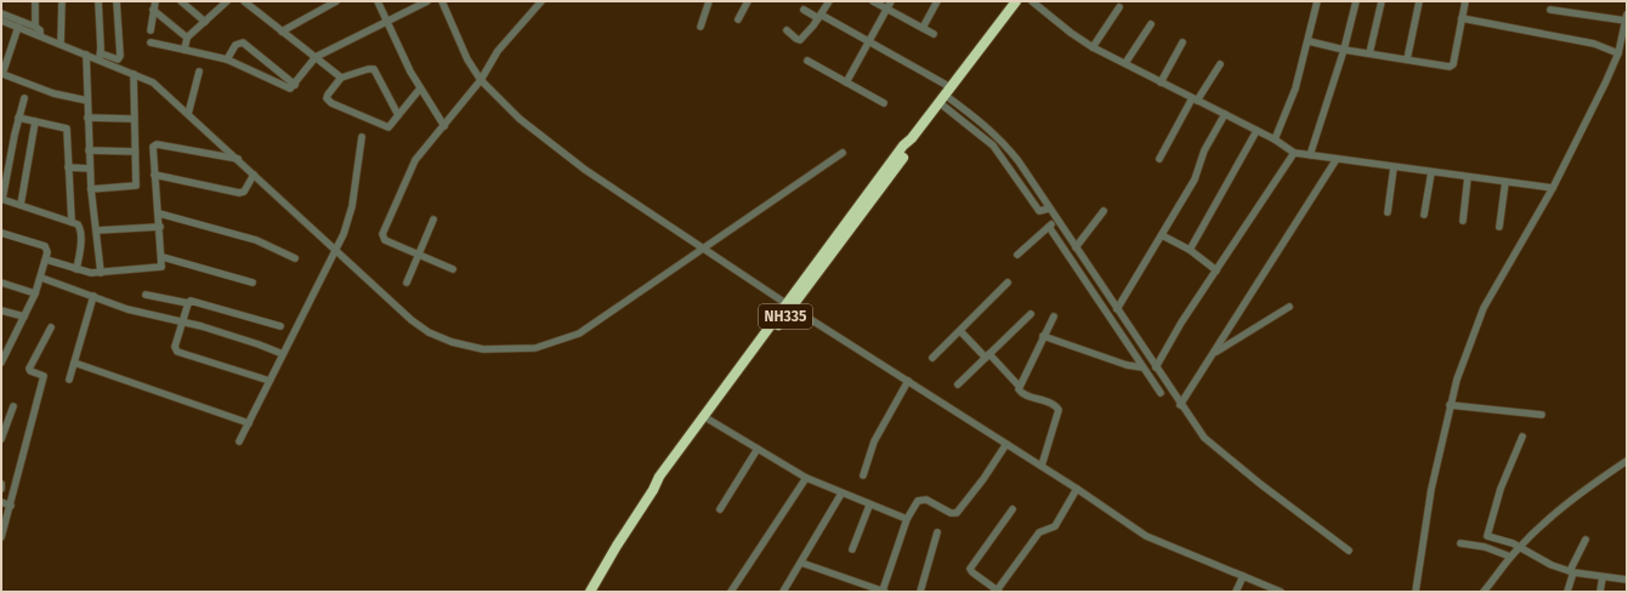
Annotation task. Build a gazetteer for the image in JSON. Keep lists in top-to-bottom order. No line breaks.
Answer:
{"streets":{"highway":["NH335"]}}
